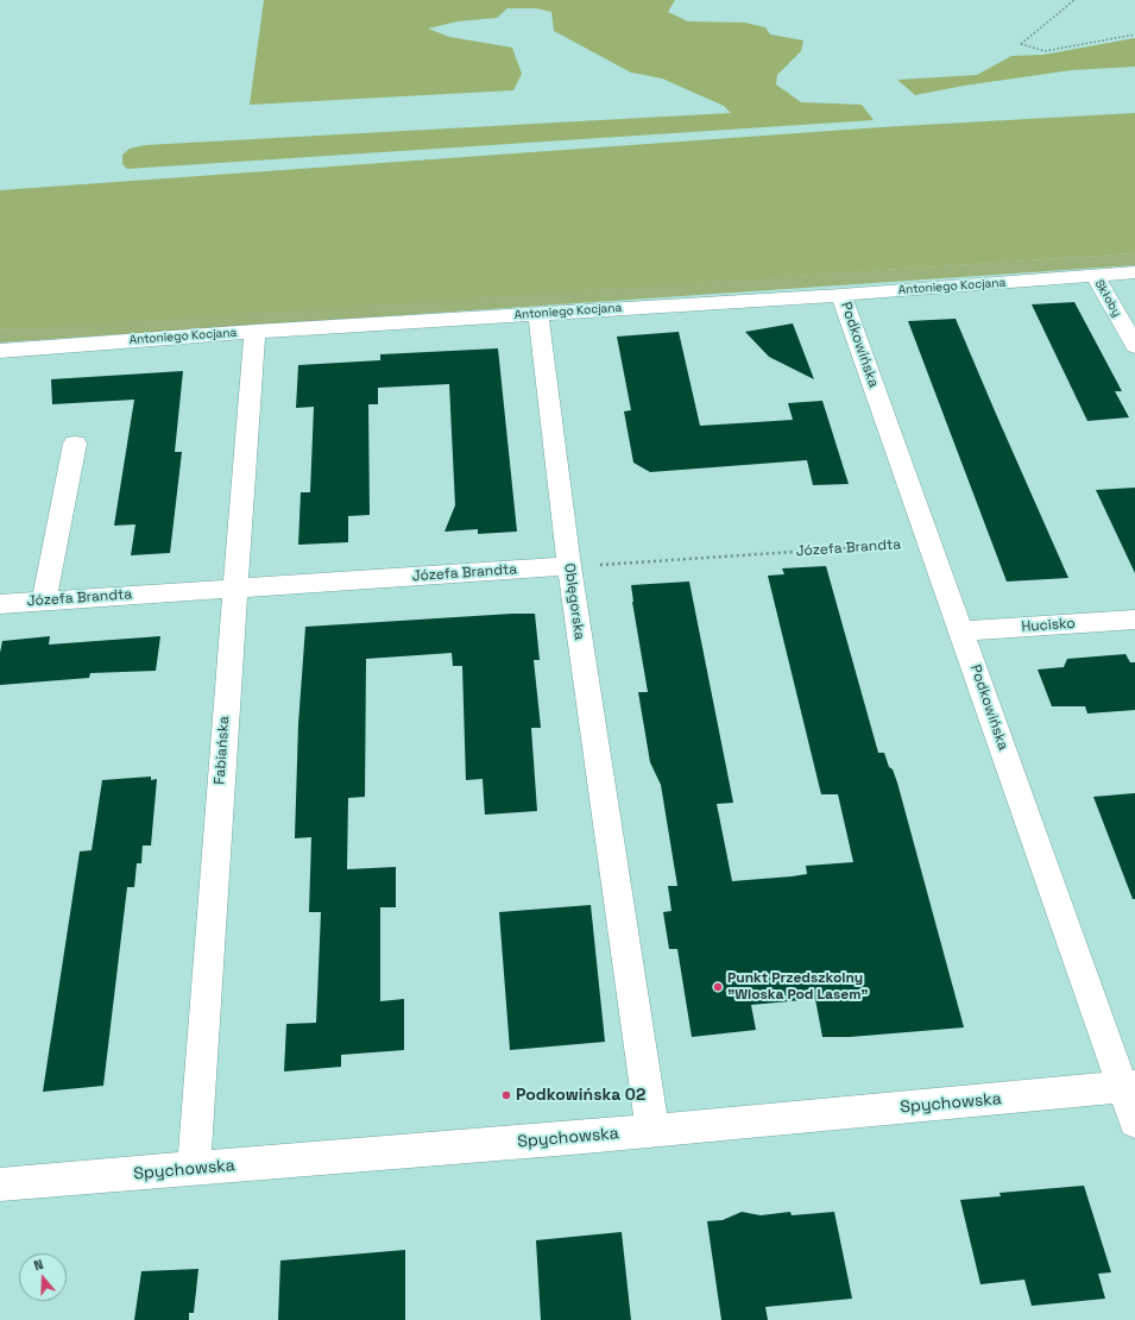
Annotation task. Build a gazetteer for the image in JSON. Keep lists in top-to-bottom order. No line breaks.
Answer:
{"streets":{"street":["Antoniego Kocjana","Skłoby","Podkowińska","Józefa Brandta","Oblęgorska","Hucisko","Fabiańska","Spychowska"]},"crossings":[["Antoniego Kocjana","Skłoby"],["Antoniego Kocjana","Podkowińska"],["Antoniego Kocjana","Oblęgorska"],["Antoniego Kocjana","Fabiańska"],["Podkowińska","Józefa Brandta"],["Podkowińska","Hucisko"],["Podkowińska","Spychowska"],["Józefa Brandta","Oblęgorska"],["Józefa Brandta","Fabiańska"],["Oblęgorska","Spychowska"],["Fabiańska","Spychowska"]],"places":["Punkt Przedszkolny \"Wioska Pod Lasem\"","Podkowińska 02"],"north":"top"}
